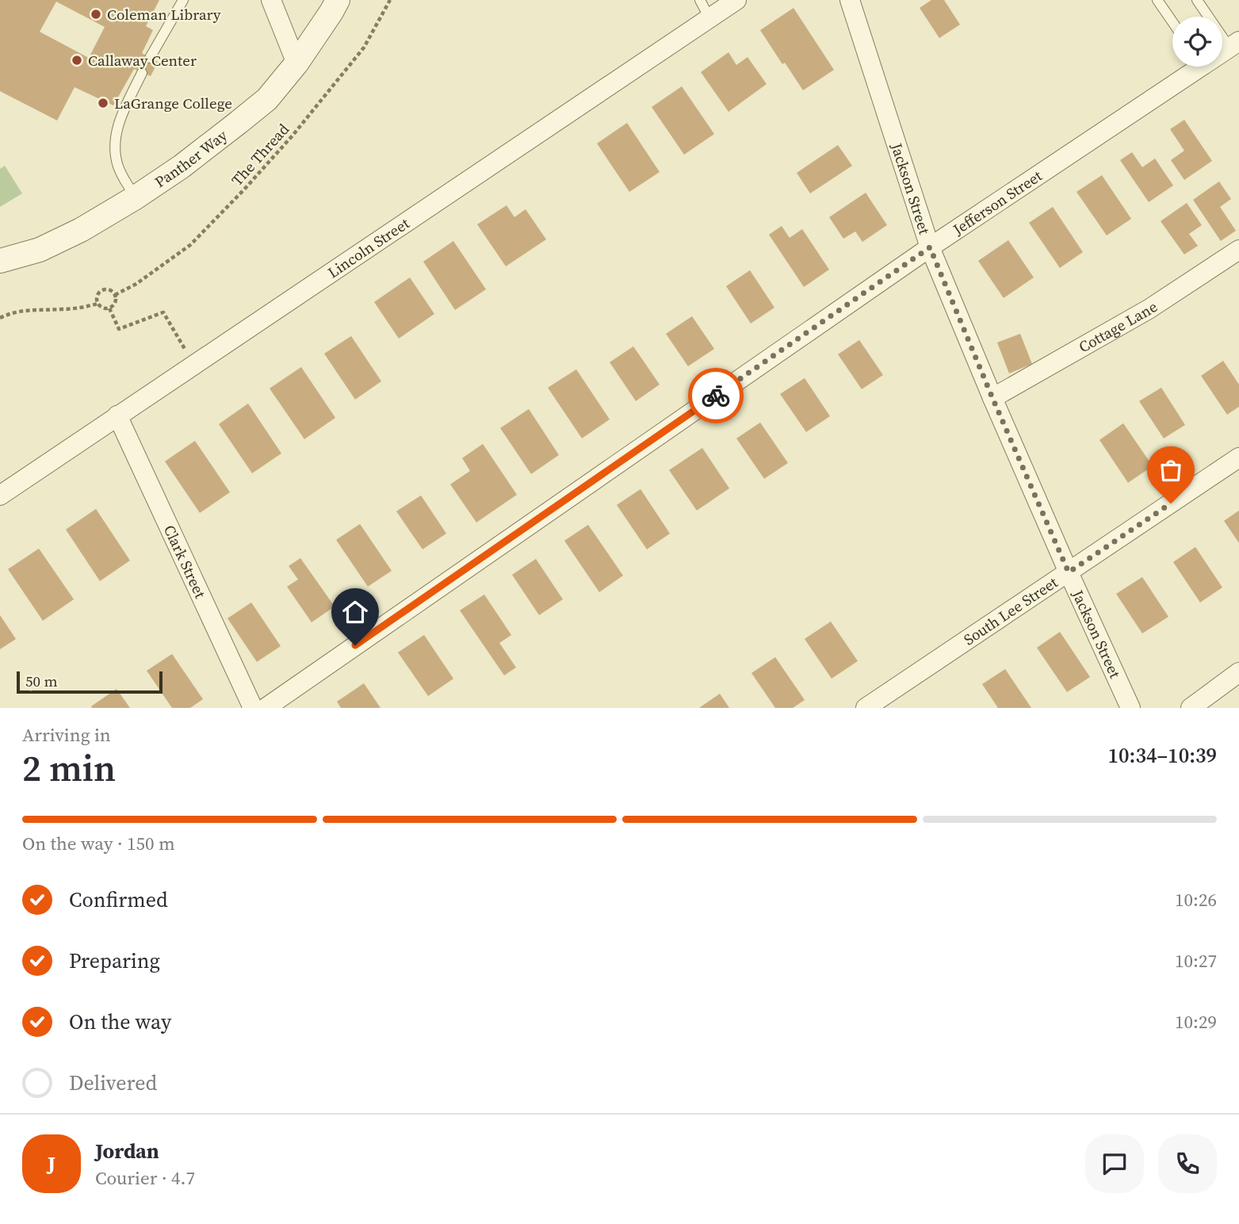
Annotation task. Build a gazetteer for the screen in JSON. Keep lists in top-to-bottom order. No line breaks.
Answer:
{"streets":{"street":["Panther Way","Jackson Street","Jefferson Street","Lincoln Street","Cottage Lane","Clark Street","South Lee Street"],"path":["The Thread"]},"crossings":[["Jackson Street","Jefferson Street"],["Jackson Street","Cottage Lane"],["Jackson Street","South Lee Street"],["Lincoln Street","Clark Street"]],"places":["Coleman Library","Callaway Center","LaGrange College"],"scale_bar":"50 m","page":{"scale":"50 m","heading":["2 min","Arriving in","10:34–10:39"],"panel":["Jordan","Courier · 4.7"],"bar":"On the way · 150 m","list":[["Confirmed","10:26"],["Preparing","10:27"],["On the way","10:29"],"Delivered"],"round":"J"}}
